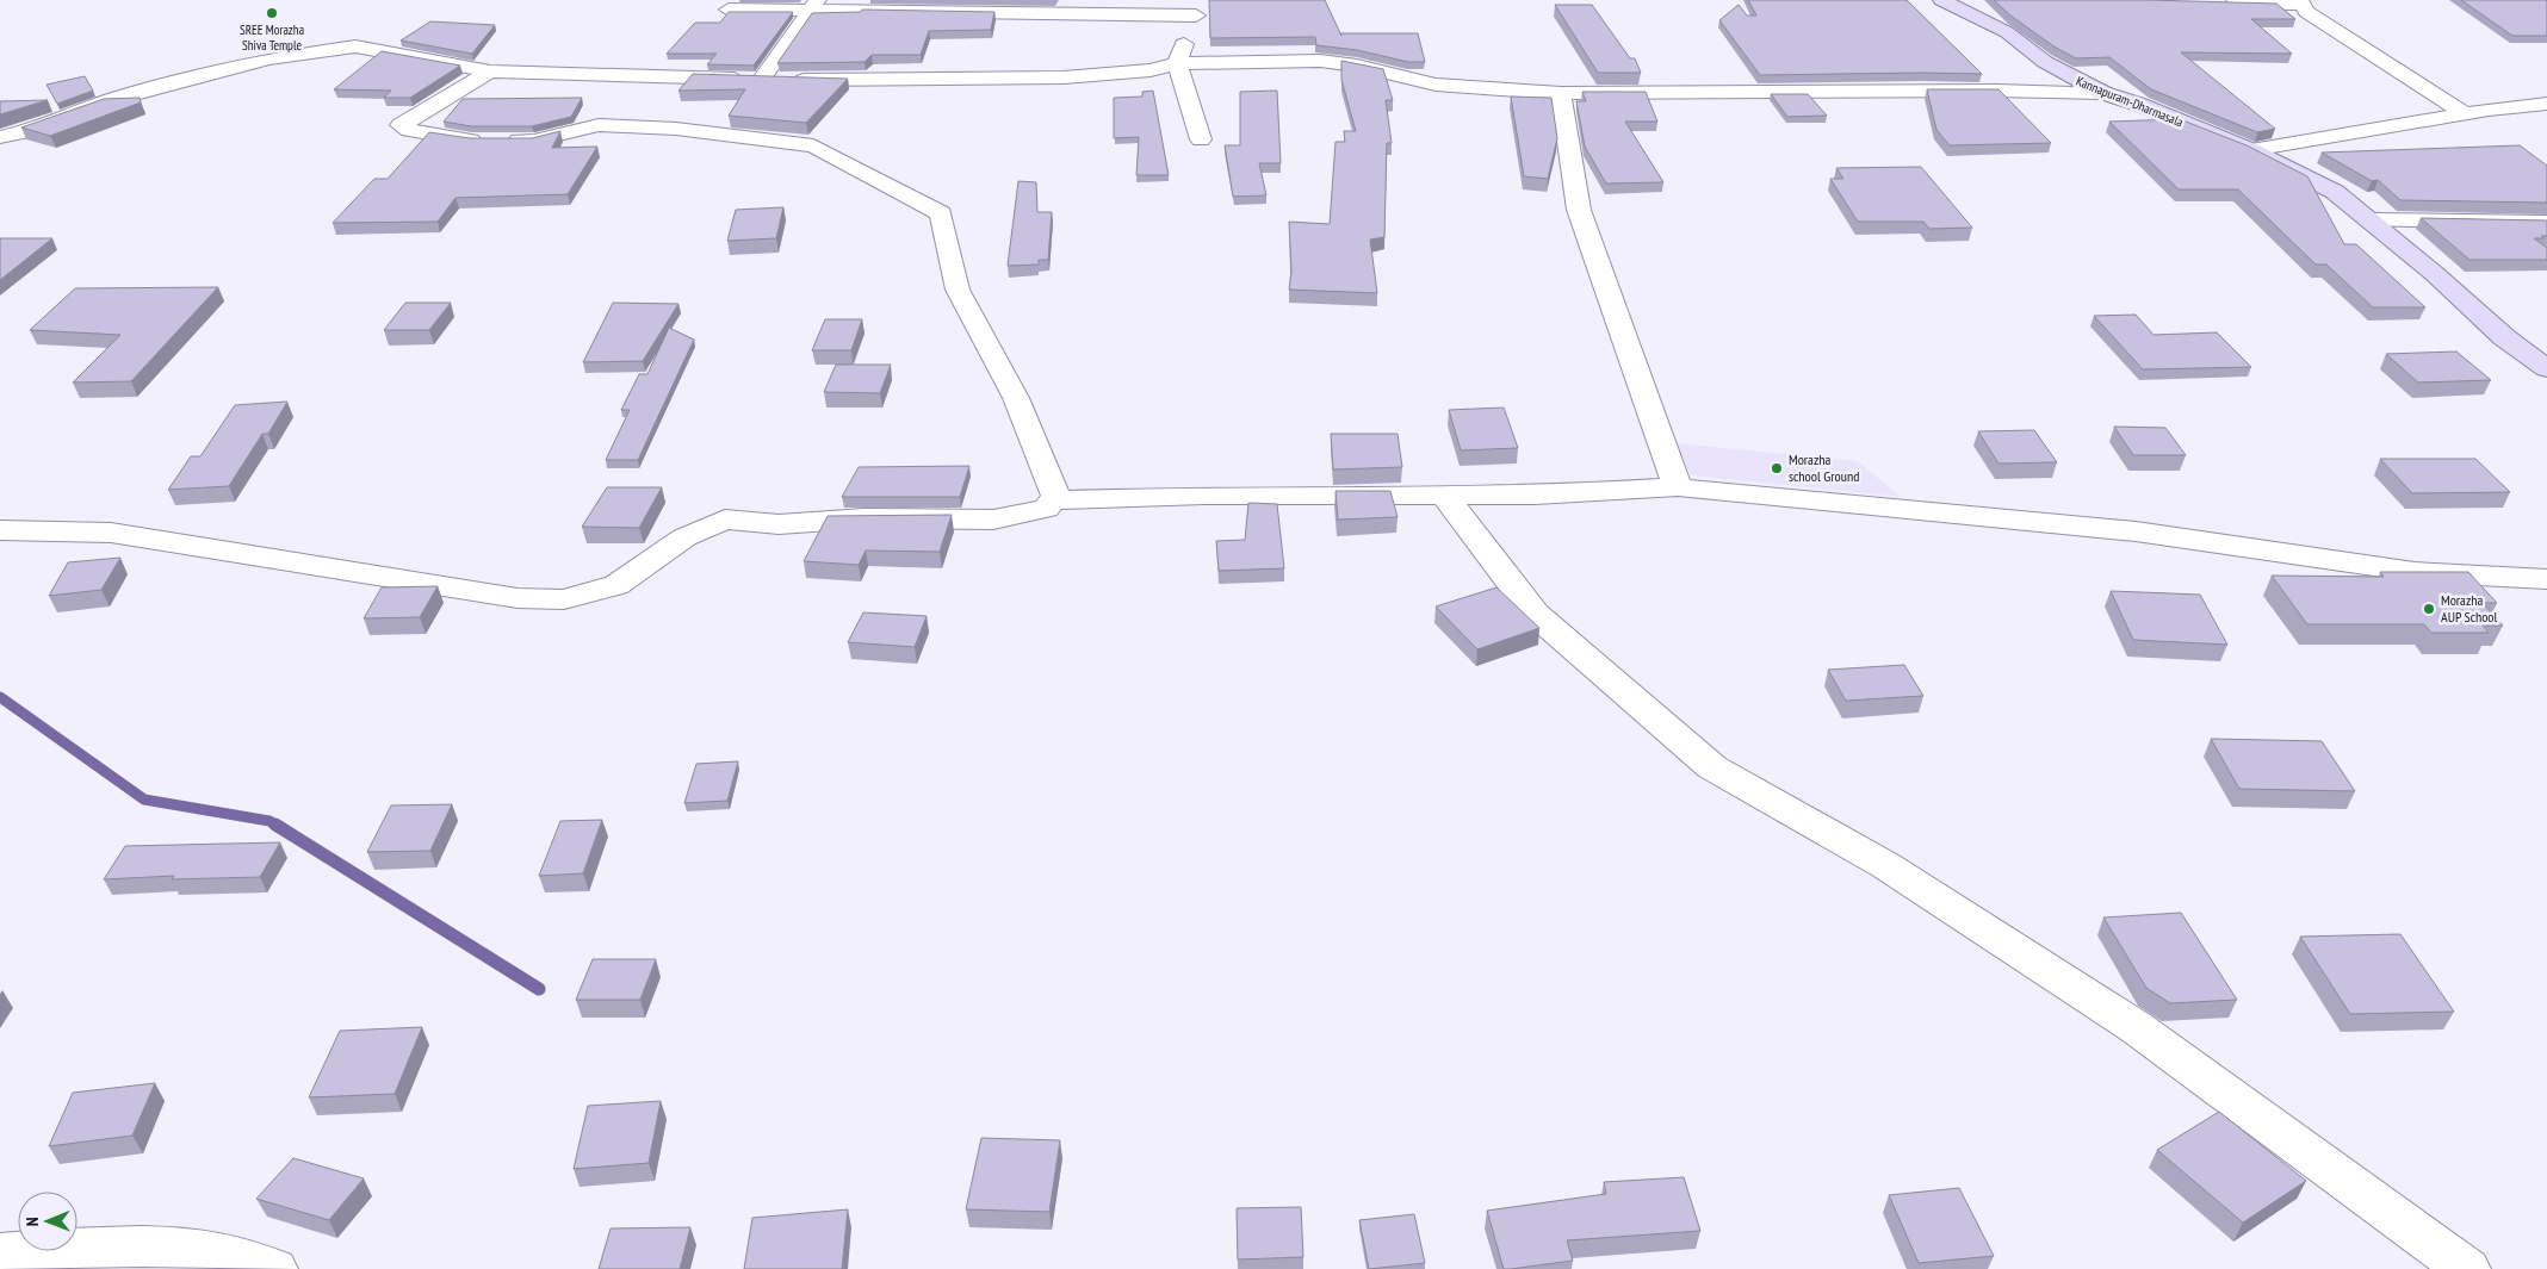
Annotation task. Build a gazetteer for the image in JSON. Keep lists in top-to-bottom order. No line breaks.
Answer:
{"streets":{"main road":["Kannapuram-Dharmasala"]},"places":["SREE Morazha Shiva Temple","Morazha school Ground","Morazha AUP School"],"north":"left"}
